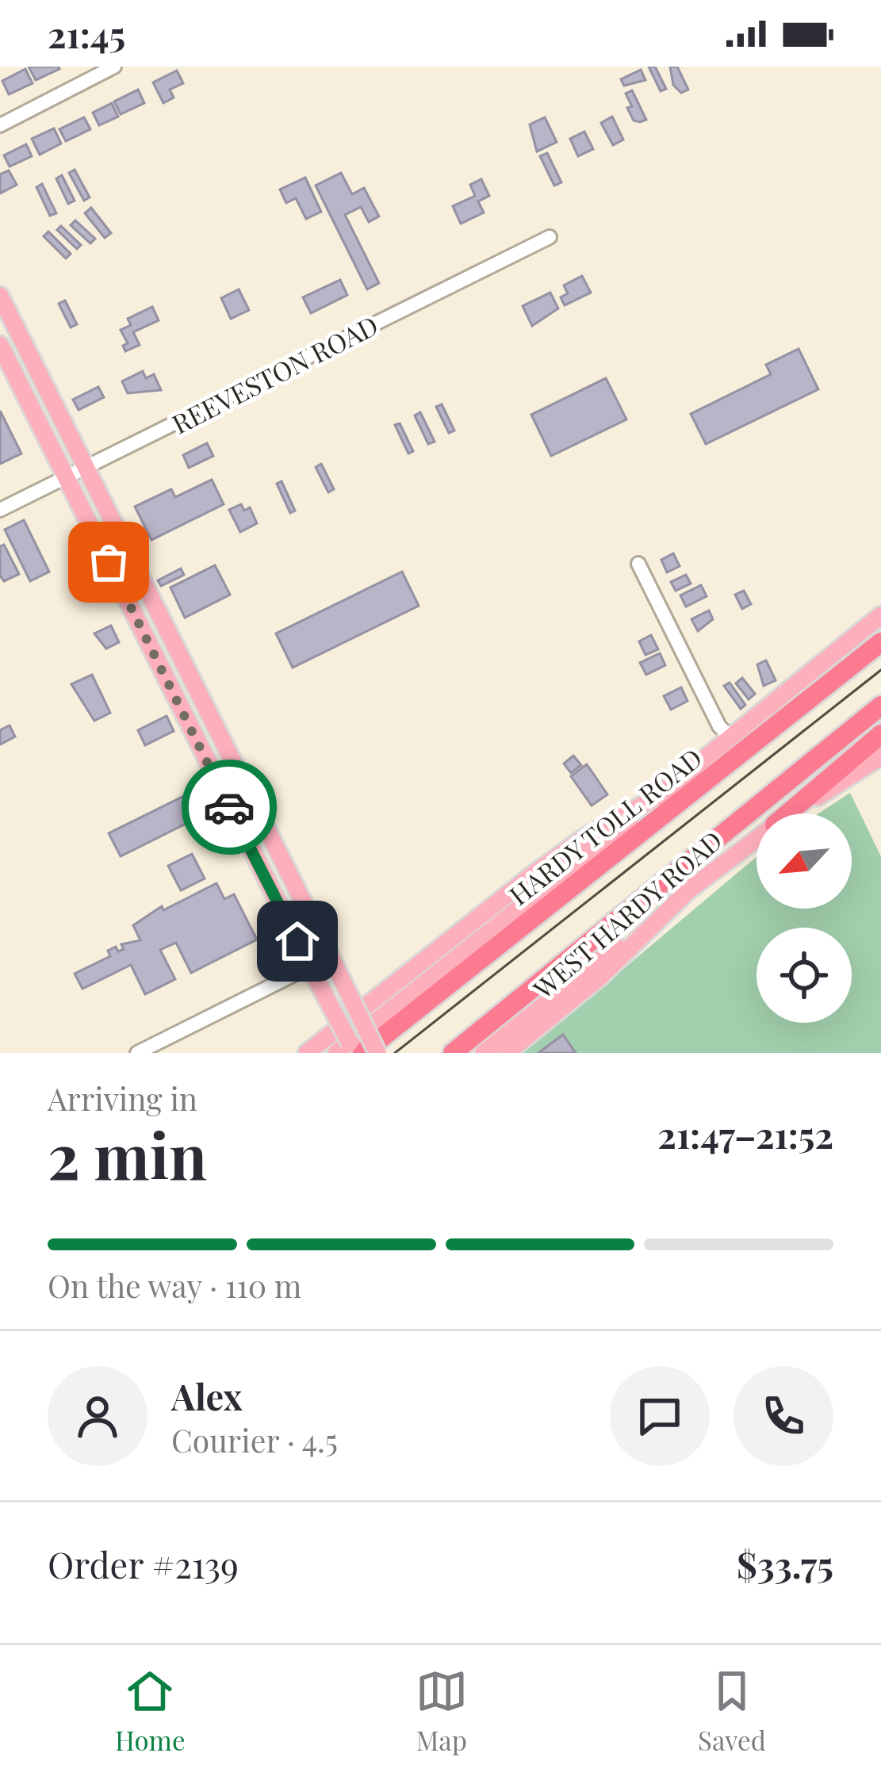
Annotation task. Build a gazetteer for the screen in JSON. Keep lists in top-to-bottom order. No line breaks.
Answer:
{"streets":{"highway":["HARDY TOLL ROAD"],"main road":["WEST HARDY ROAD"],"street":["REEVESTON ROAD"]},"north":"bottom left","page":{"status":"21:45","heading":["2 min","Arriving in","21:47–21:52"],"panel":["Alex","Courier · 4.5","Order #2139","$33.75"],"bar":"On the way · 110 m","tabs":["Home","Map","Saved"]}}
